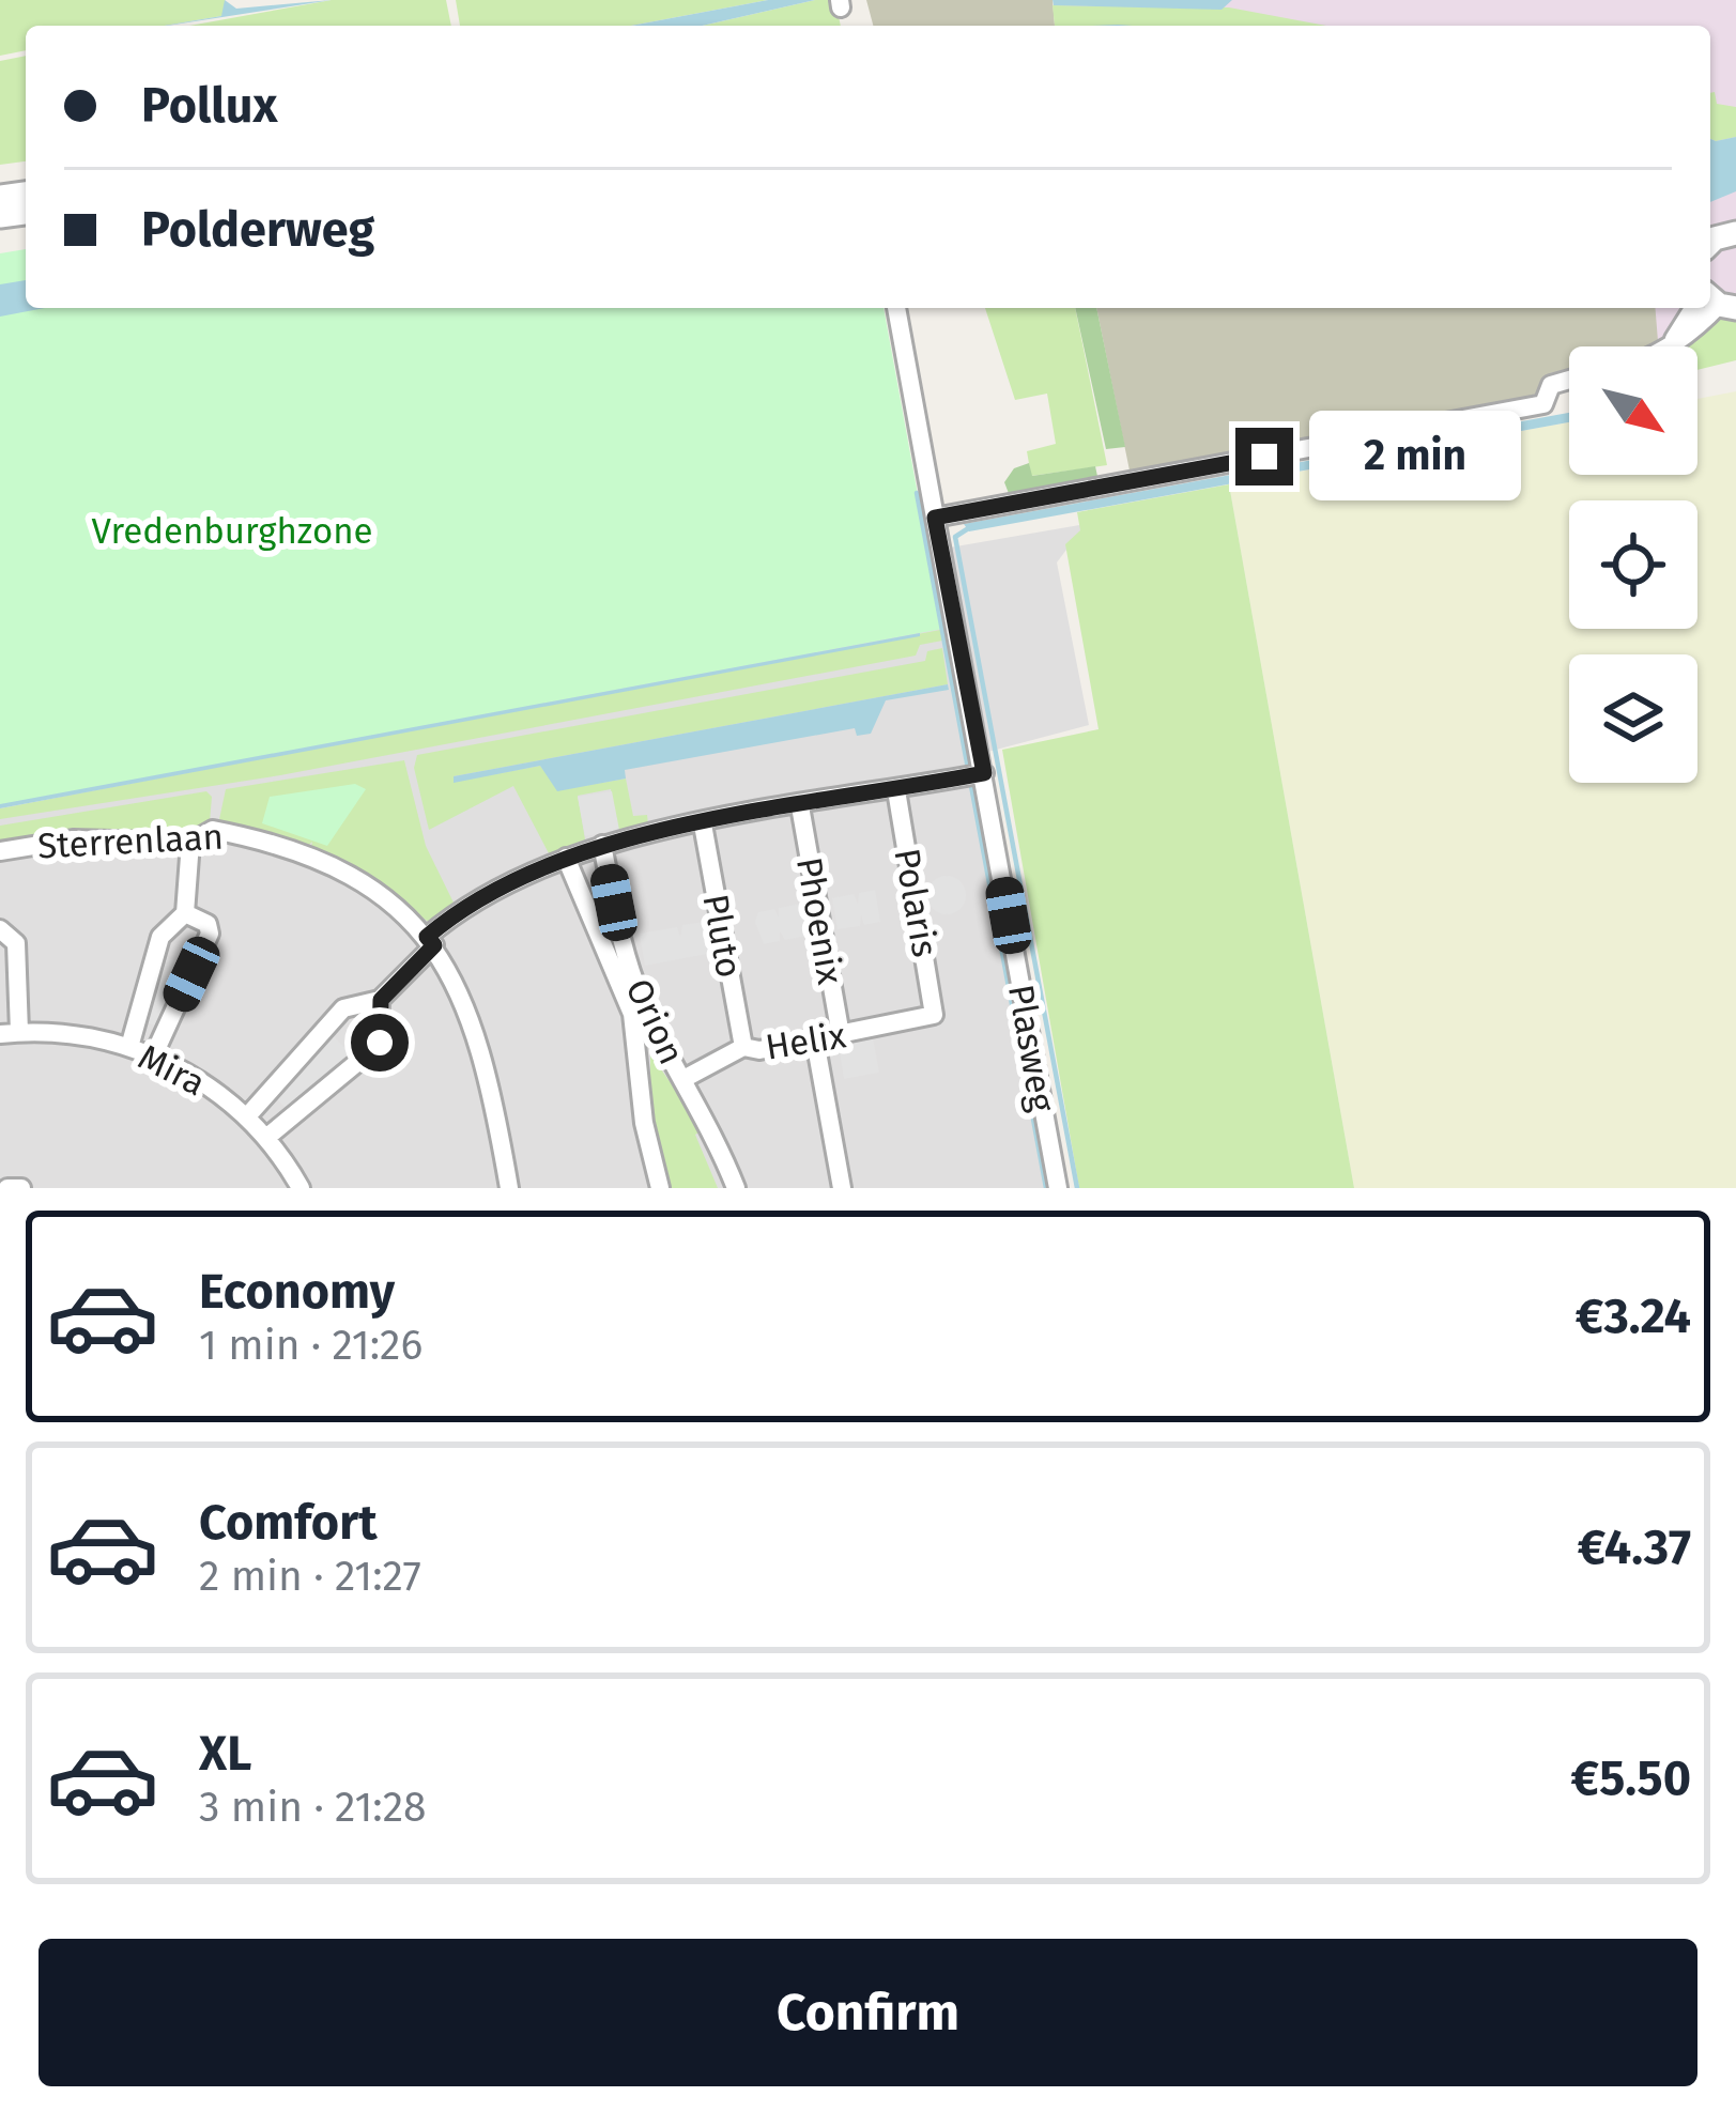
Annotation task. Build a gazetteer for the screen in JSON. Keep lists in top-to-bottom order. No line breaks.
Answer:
{"streets":{"street":["Sterrenlaan","Polaris","Phoenix","Pluto","Orion","Helix","Plasweg","Mira"]},"crossings":[["Polaris","Helix"],["Phoenix","Helix"],["Pluto","Helix"],["Orion","Helix"]],"parks":["Vredenburghzone"],"north":"bottom right","page":{"banner":["Pollux","Polderweg"],"bubble":"2 min","list":[{"name":"Economy","note":"1 min · 21:26","value":"€3.24"},{"name":"Comfort","note":"2 min · 21:27","value":"€4.37"},{"name":"XL","note":"3 min · 21:28","value":"€5.50"}],"buttons":"Confirm"}}
